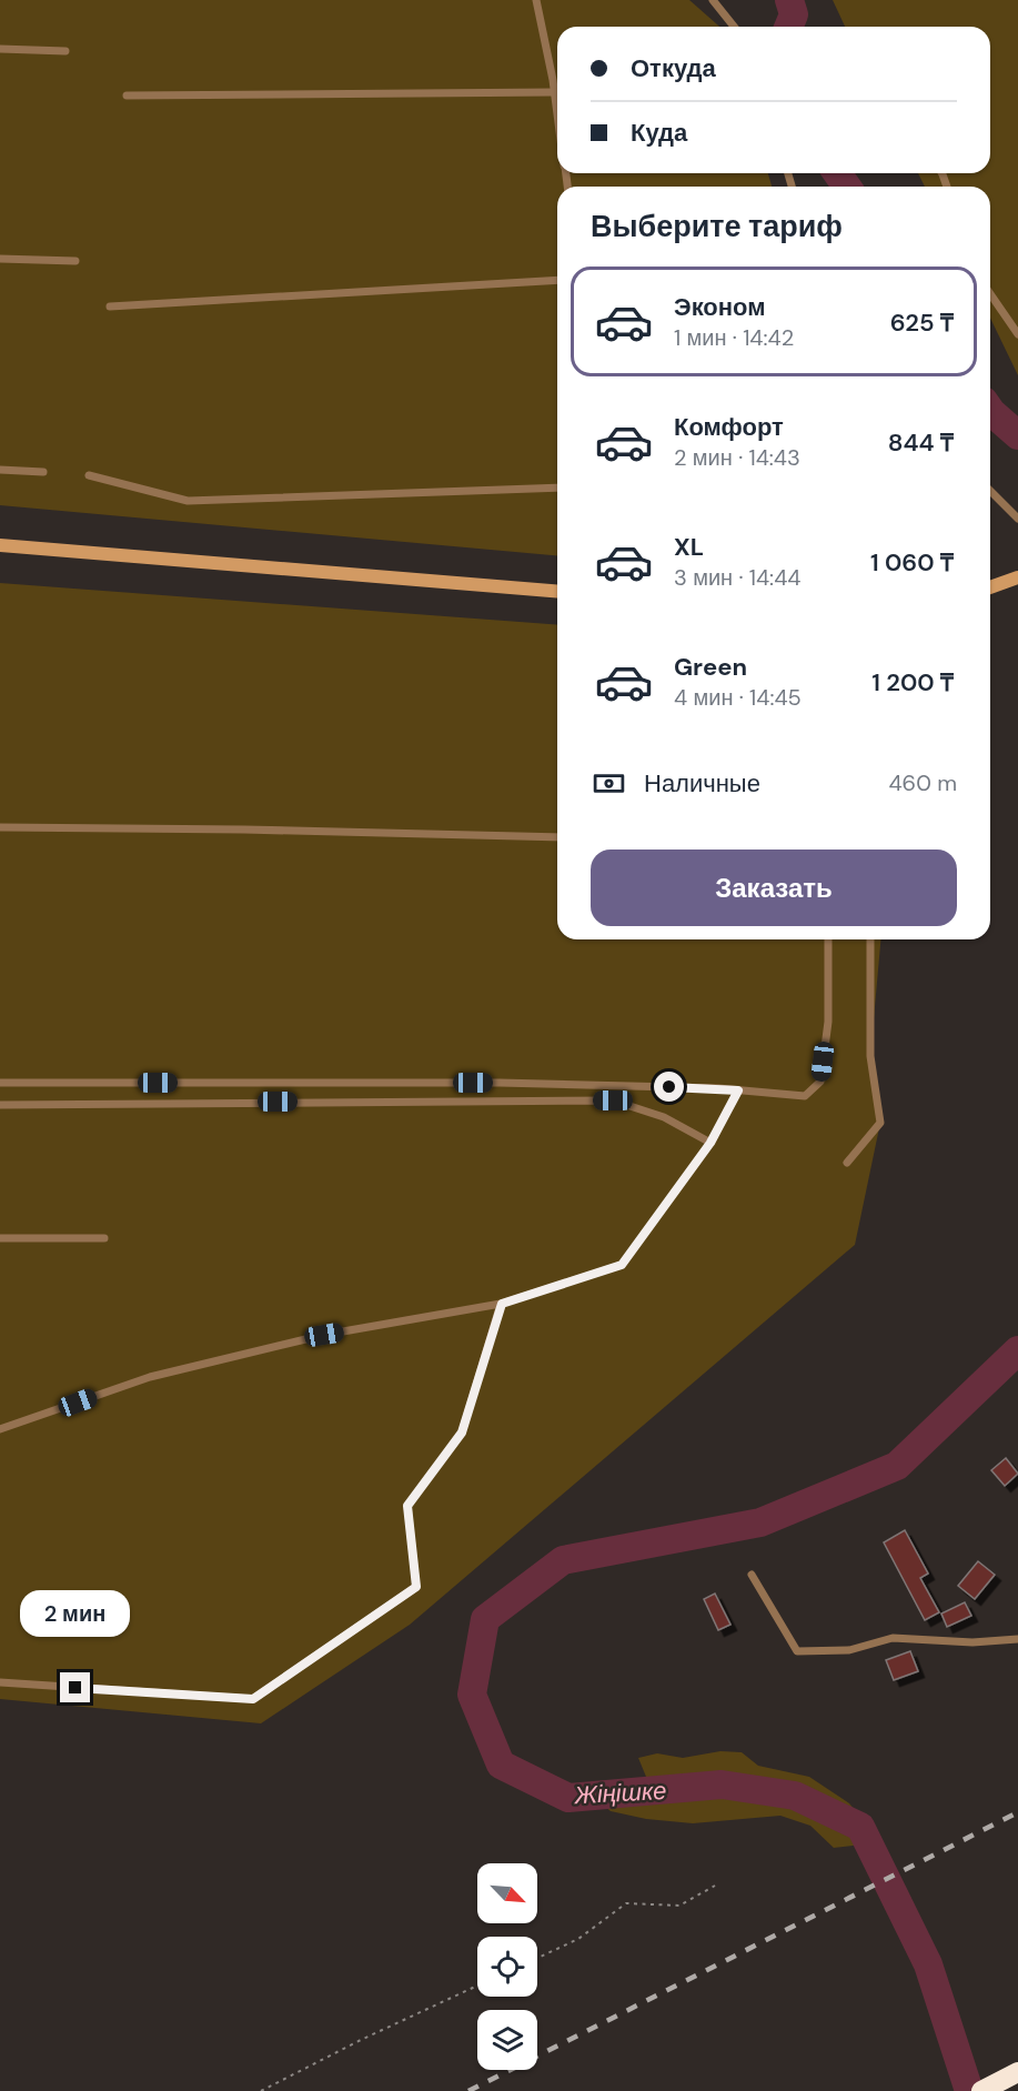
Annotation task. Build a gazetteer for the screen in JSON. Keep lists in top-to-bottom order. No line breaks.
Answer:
{"water":["Жіңішке"],"north":"bottom right","page":{"banner":["Откуда","Куда"],"heading":"Выберите тариф","list":[{"name":"Эконом","note":"1 мин · 14:42","value":"625 ₸"},{"name":"Комфорт","note":"2 мин · 14:43","value":"844 ₸"},{"name":"XL","note":"3 мин · 14:44","value":"1 060 ₸"},{"name":"Green","note":"4 мин · 14:45","value":"1 200 ₸"}],"pay":["Наличные","460 m"],"buttons":"Заказать","bubble":"2 мин"}}
